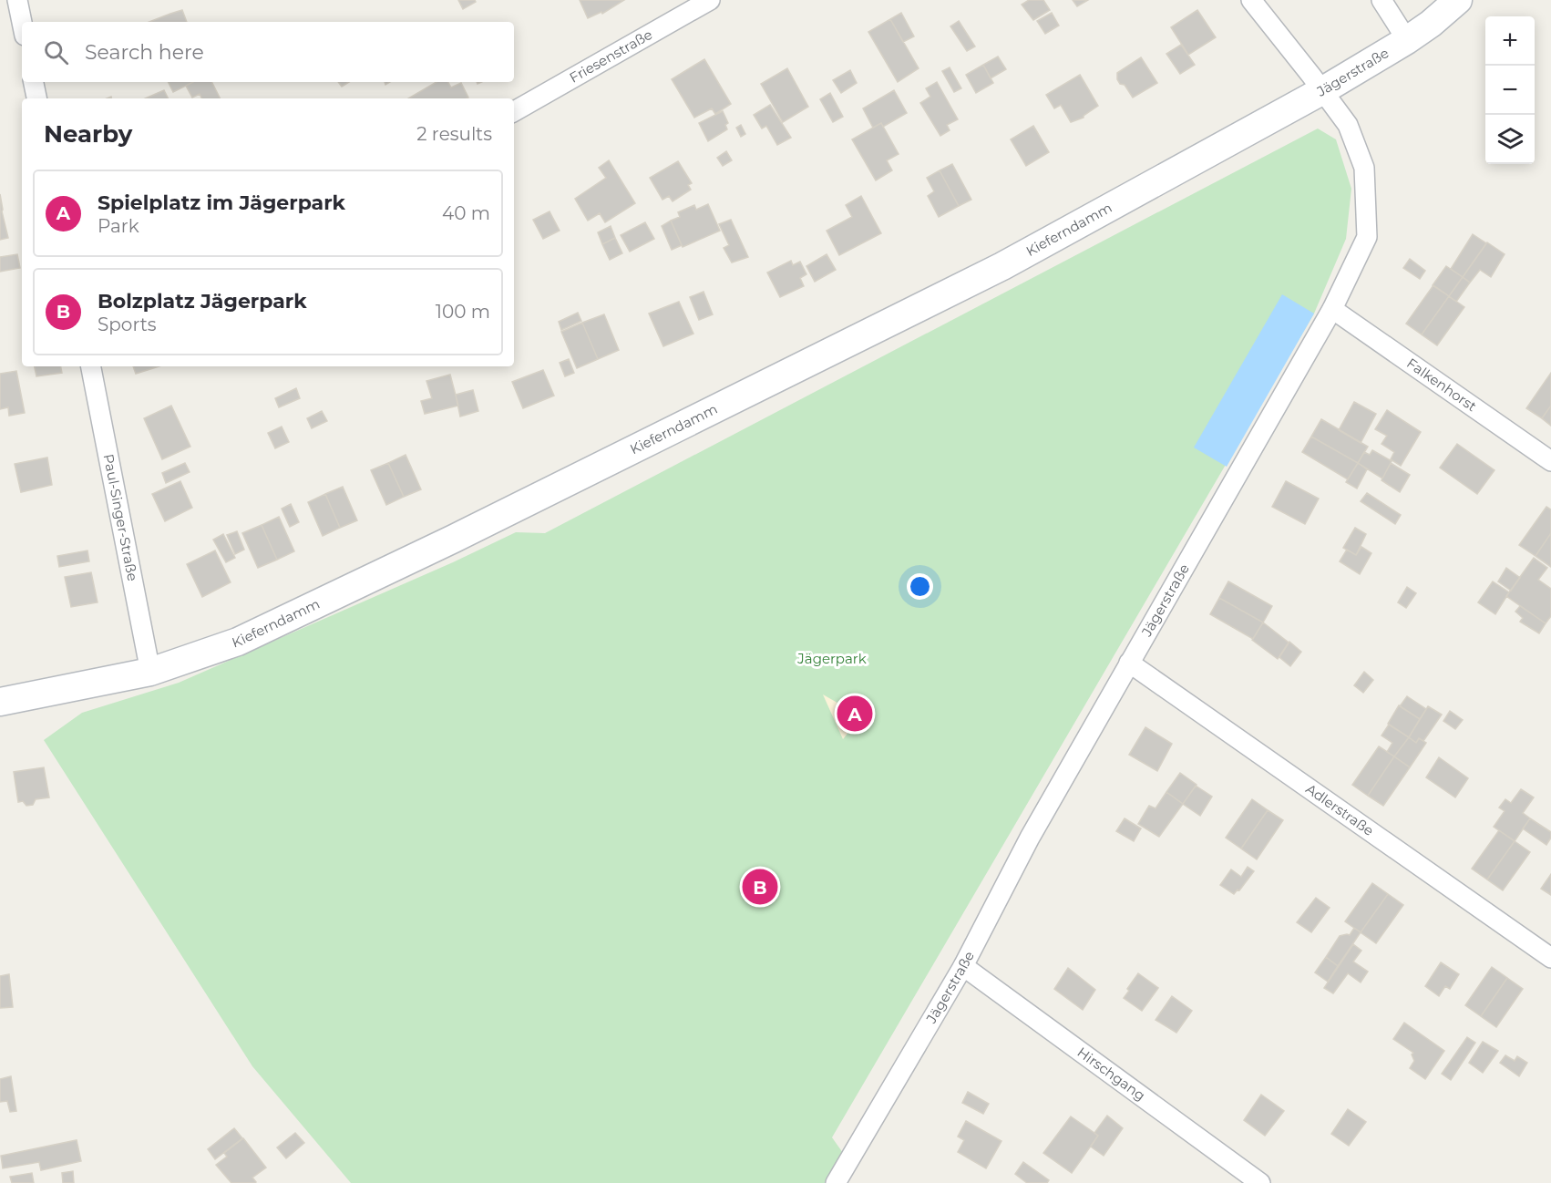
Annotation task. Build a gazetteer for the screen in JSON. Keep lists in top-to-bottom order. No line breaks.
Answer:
{"streets":{"street":["Friesenstraße","Jägerstraße","Kieferndamm","Falkenhorst","Paul-Singer-Straße","Adlerstraße","Hirschgang"]},"crossings":[["Jägerstraße","Kieferndamm"],["Jägerstraße","Falkenhorst"],["Jägerstraße","Adlerstraße"],["Jägerstraße","Hirschgang"],["Kieferndamm","Paul-Singer-Straße"]],"parks":["Jägerpark"],"page":{"map_buttons":["+","−"],"search":"Search here","heading":["Nearby","2 results"],"list":[{"mark":"A","name":"Spielplatz im Jägerpark","note":"Park","value":"40 m"},{"mark":"B","name":"Bolzplatz Jägerpark","note":"Sports","value":"100 m"}],"pins":["A","B"]}}
